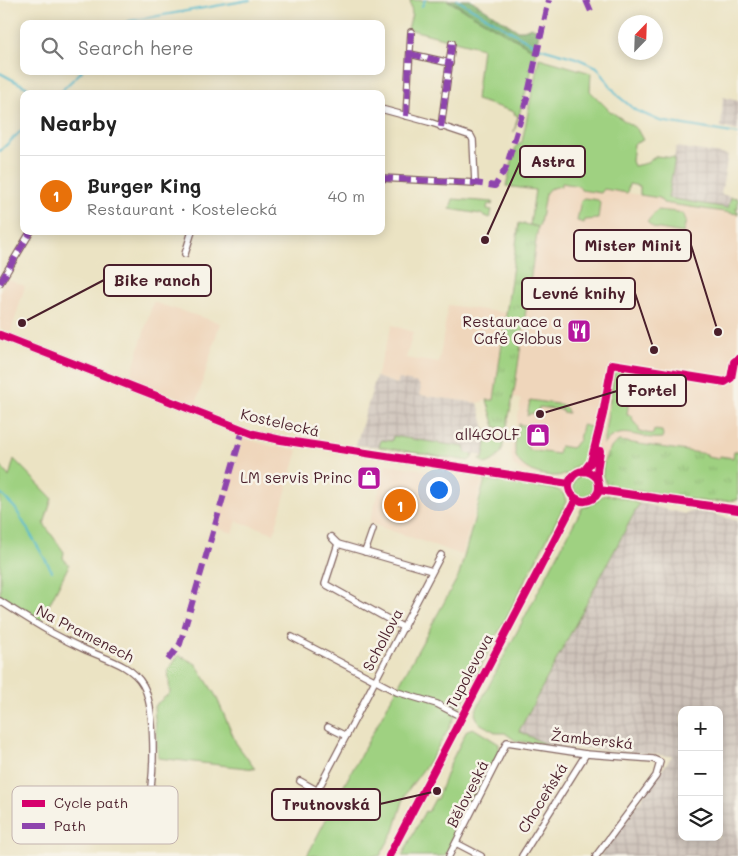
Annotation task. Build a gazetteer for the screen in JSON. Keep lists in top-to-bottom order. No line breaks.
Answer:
{"streets":{"main road":["Kostelecká","Tupolevova"],"street":["Na Pramenech","Schollova","Žamberská","Běloveská","Choceňská"]},"crossings":[["Kostelecká","Tupolevova"],["Žamberská","Běloveská"],["Žamberská","Choceňská"]],"places":{"other":["Astra","Bike ranch","Mister Minit","Levné knihy","Fortel","Trutnovská"],"restaurant":["Restaurace a Café Globus"],"shop":["all4GOLF","LM servis Princ"]},"legend":["Cycle path","Path"],"north":"top right","page":{"search":"Search here","heading":"Nearby","list":[{"mark":"1","name":"Burger King","note":"Restaurant · Kostelecká","value":"40 m"}],"pins":"1","map_buttons":["+","−"]}}
